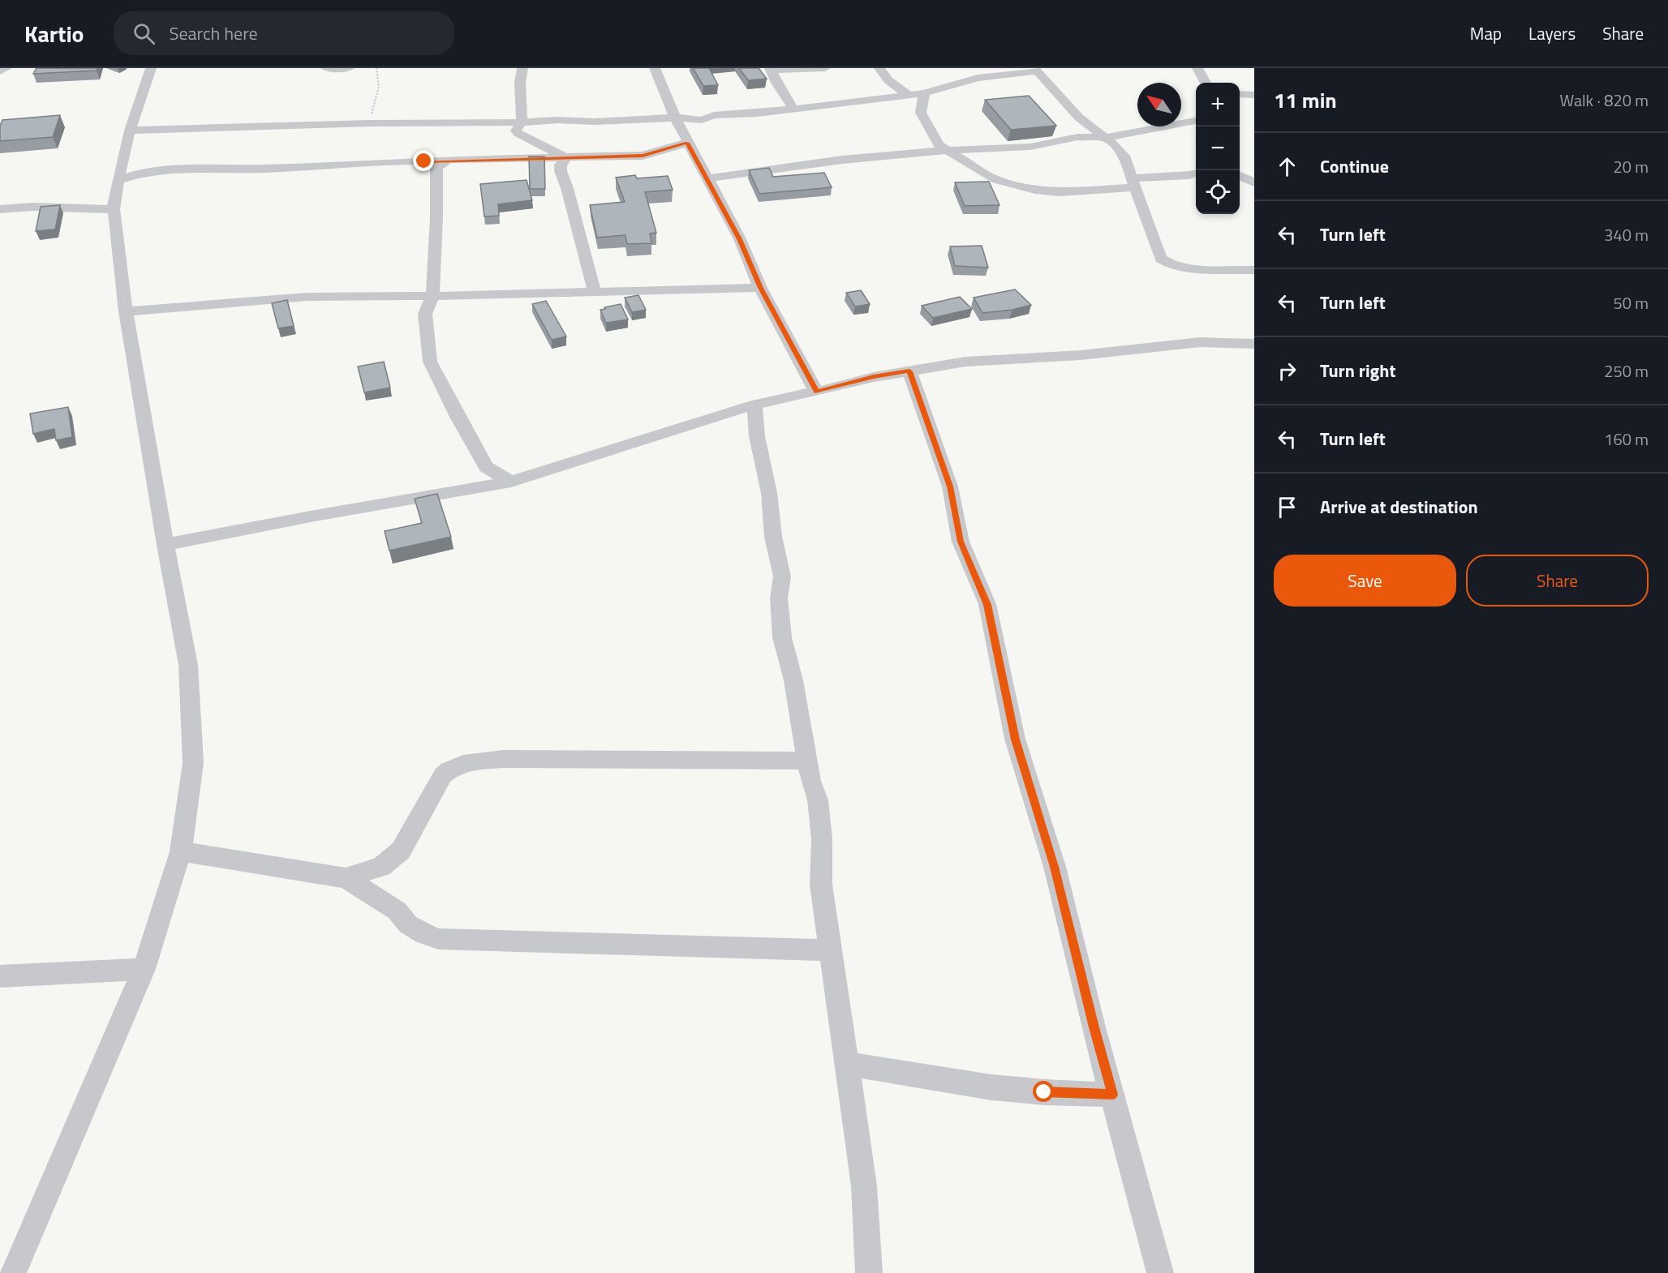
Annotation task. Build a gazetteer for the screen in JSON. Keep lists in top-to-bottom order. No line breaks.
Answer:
{"north":"top left","page":{"header":"Kartio","search":"Search here","nav":["Map","Layers","Share"],"heading":["11 min","Walk · 820 m"],"map_buttons":["+","−"],"list":[["Continue","20 m"],["Turn left","340 m"],["Turn left","50 m"],["Turn right","250 m"],["Turn left","160 m"],"Arrive at destination"],"buttons":["Save","Share"]}}
